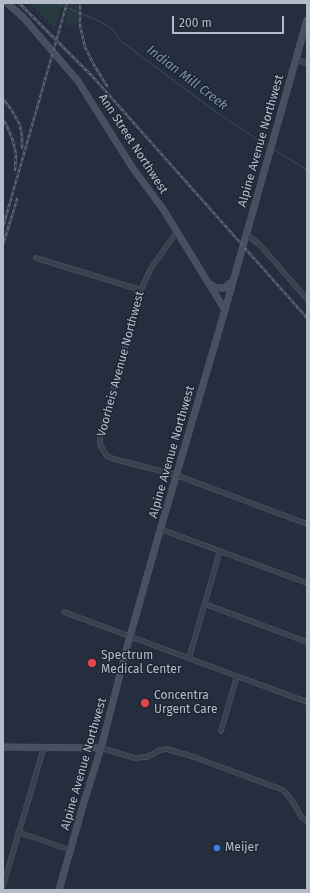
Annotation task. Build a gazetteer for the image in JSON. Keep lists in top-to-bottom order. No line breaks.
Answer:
{"streets":{"main road":["Alpine Avenue Northwest","Ann Street Northwest"],"street":["Voorheis Avenue Northwest"]},"crossings":[["Alpine Avenue Northwest","Ann Street Northwest"],["Alpine Avenue Northwest","Voorheis Avenue Northwest"],["Ann Street Northwest","Voorheis Avenue Northwest"]],"water":["Indian Mill Creek"],"places":["Spectrum Medical Center","Concentra Urgent Care","Meijer"],"scale_bar":"200 m"}
